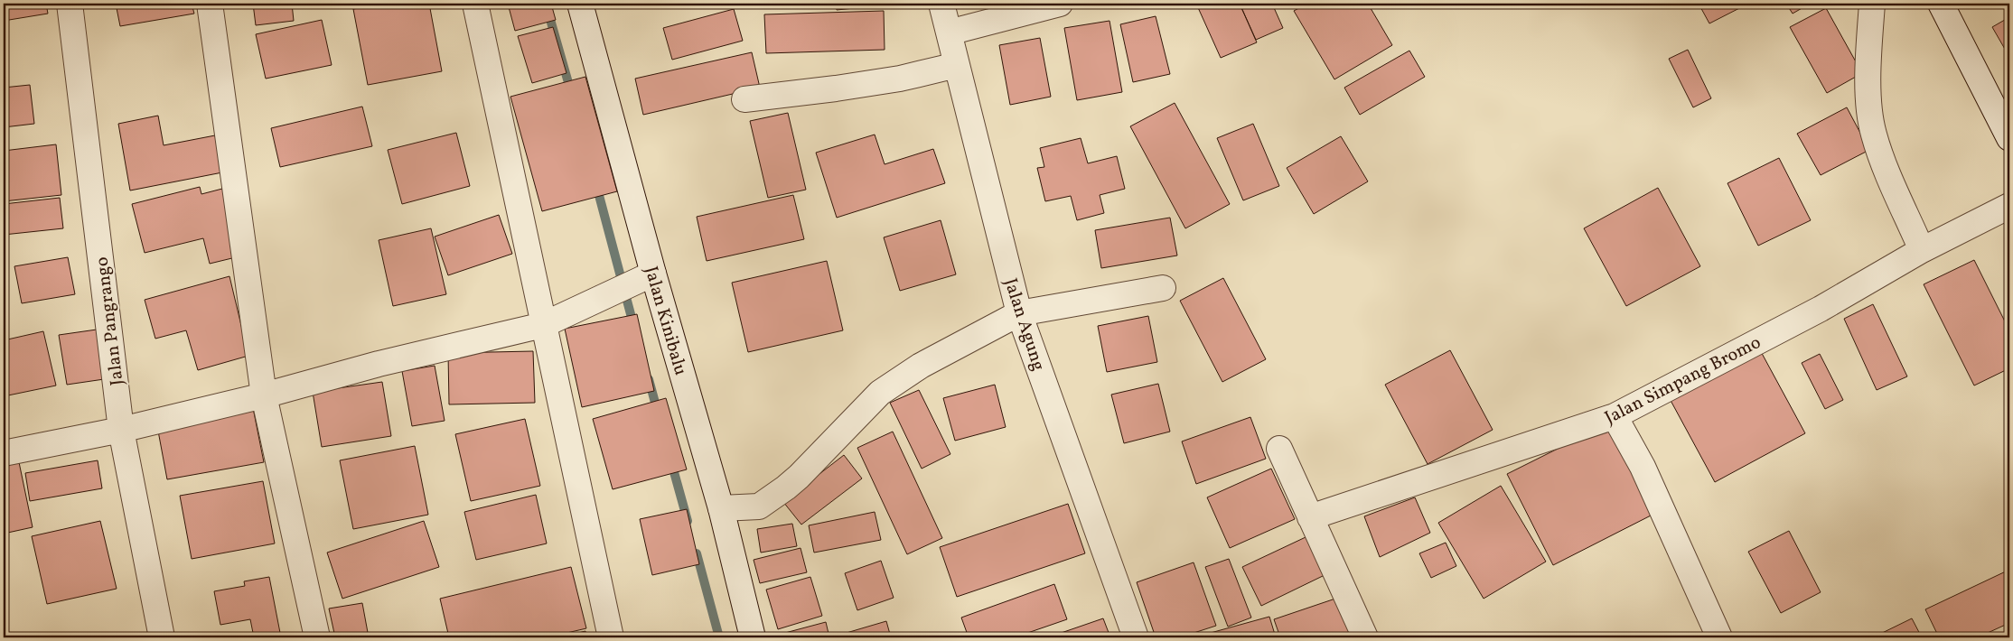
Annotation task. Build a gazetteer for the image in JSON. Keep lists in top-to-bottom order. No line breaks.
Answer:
{"streets":{"street":["Jalan Kinibalu","Jalan Pangrango","Jalan Agung","Jalan Simpang Bromo"]}}
